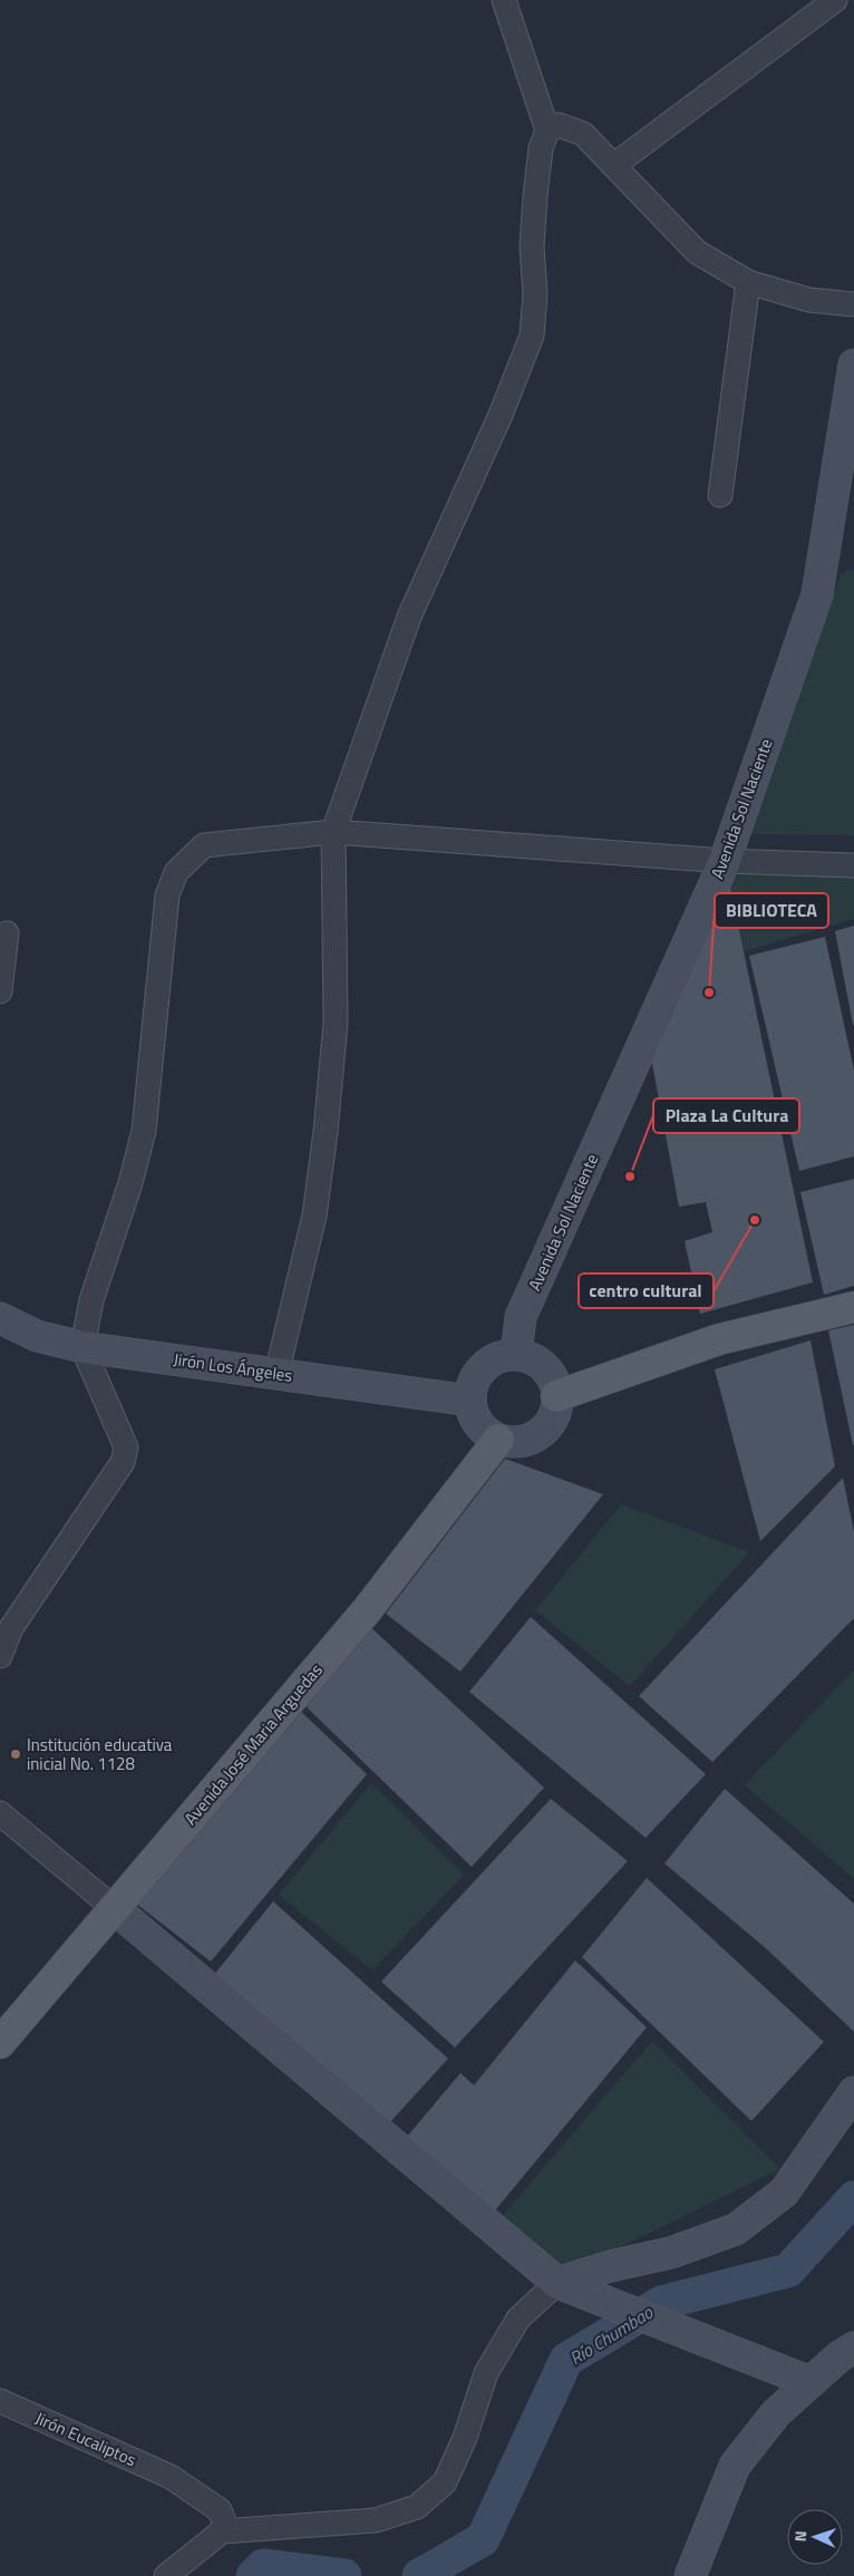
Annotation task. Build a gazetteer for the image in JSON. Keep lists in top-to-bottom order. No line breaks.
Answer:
{"streets":{"main road":["Avenida José Maria Arguedas"],"street":["Avenida Sol Naciente","Jirón Los Ángeles","Jirón Eucaliptos"]},"crossings":[["Avenida Sol Naciente","Jirón Los Ángeles"],["Avenida Sol Naciente","Avenida José Maria Arguedas"],["Jirón Los Ángeles","Avenida José Maria Arguedas"]],"water":["Río Chumbao"],"places":["BIBLIOTECA","Plaza La Cultura","centro cultural","Institución educativa inicial No. 1128"],"north":"left"}
